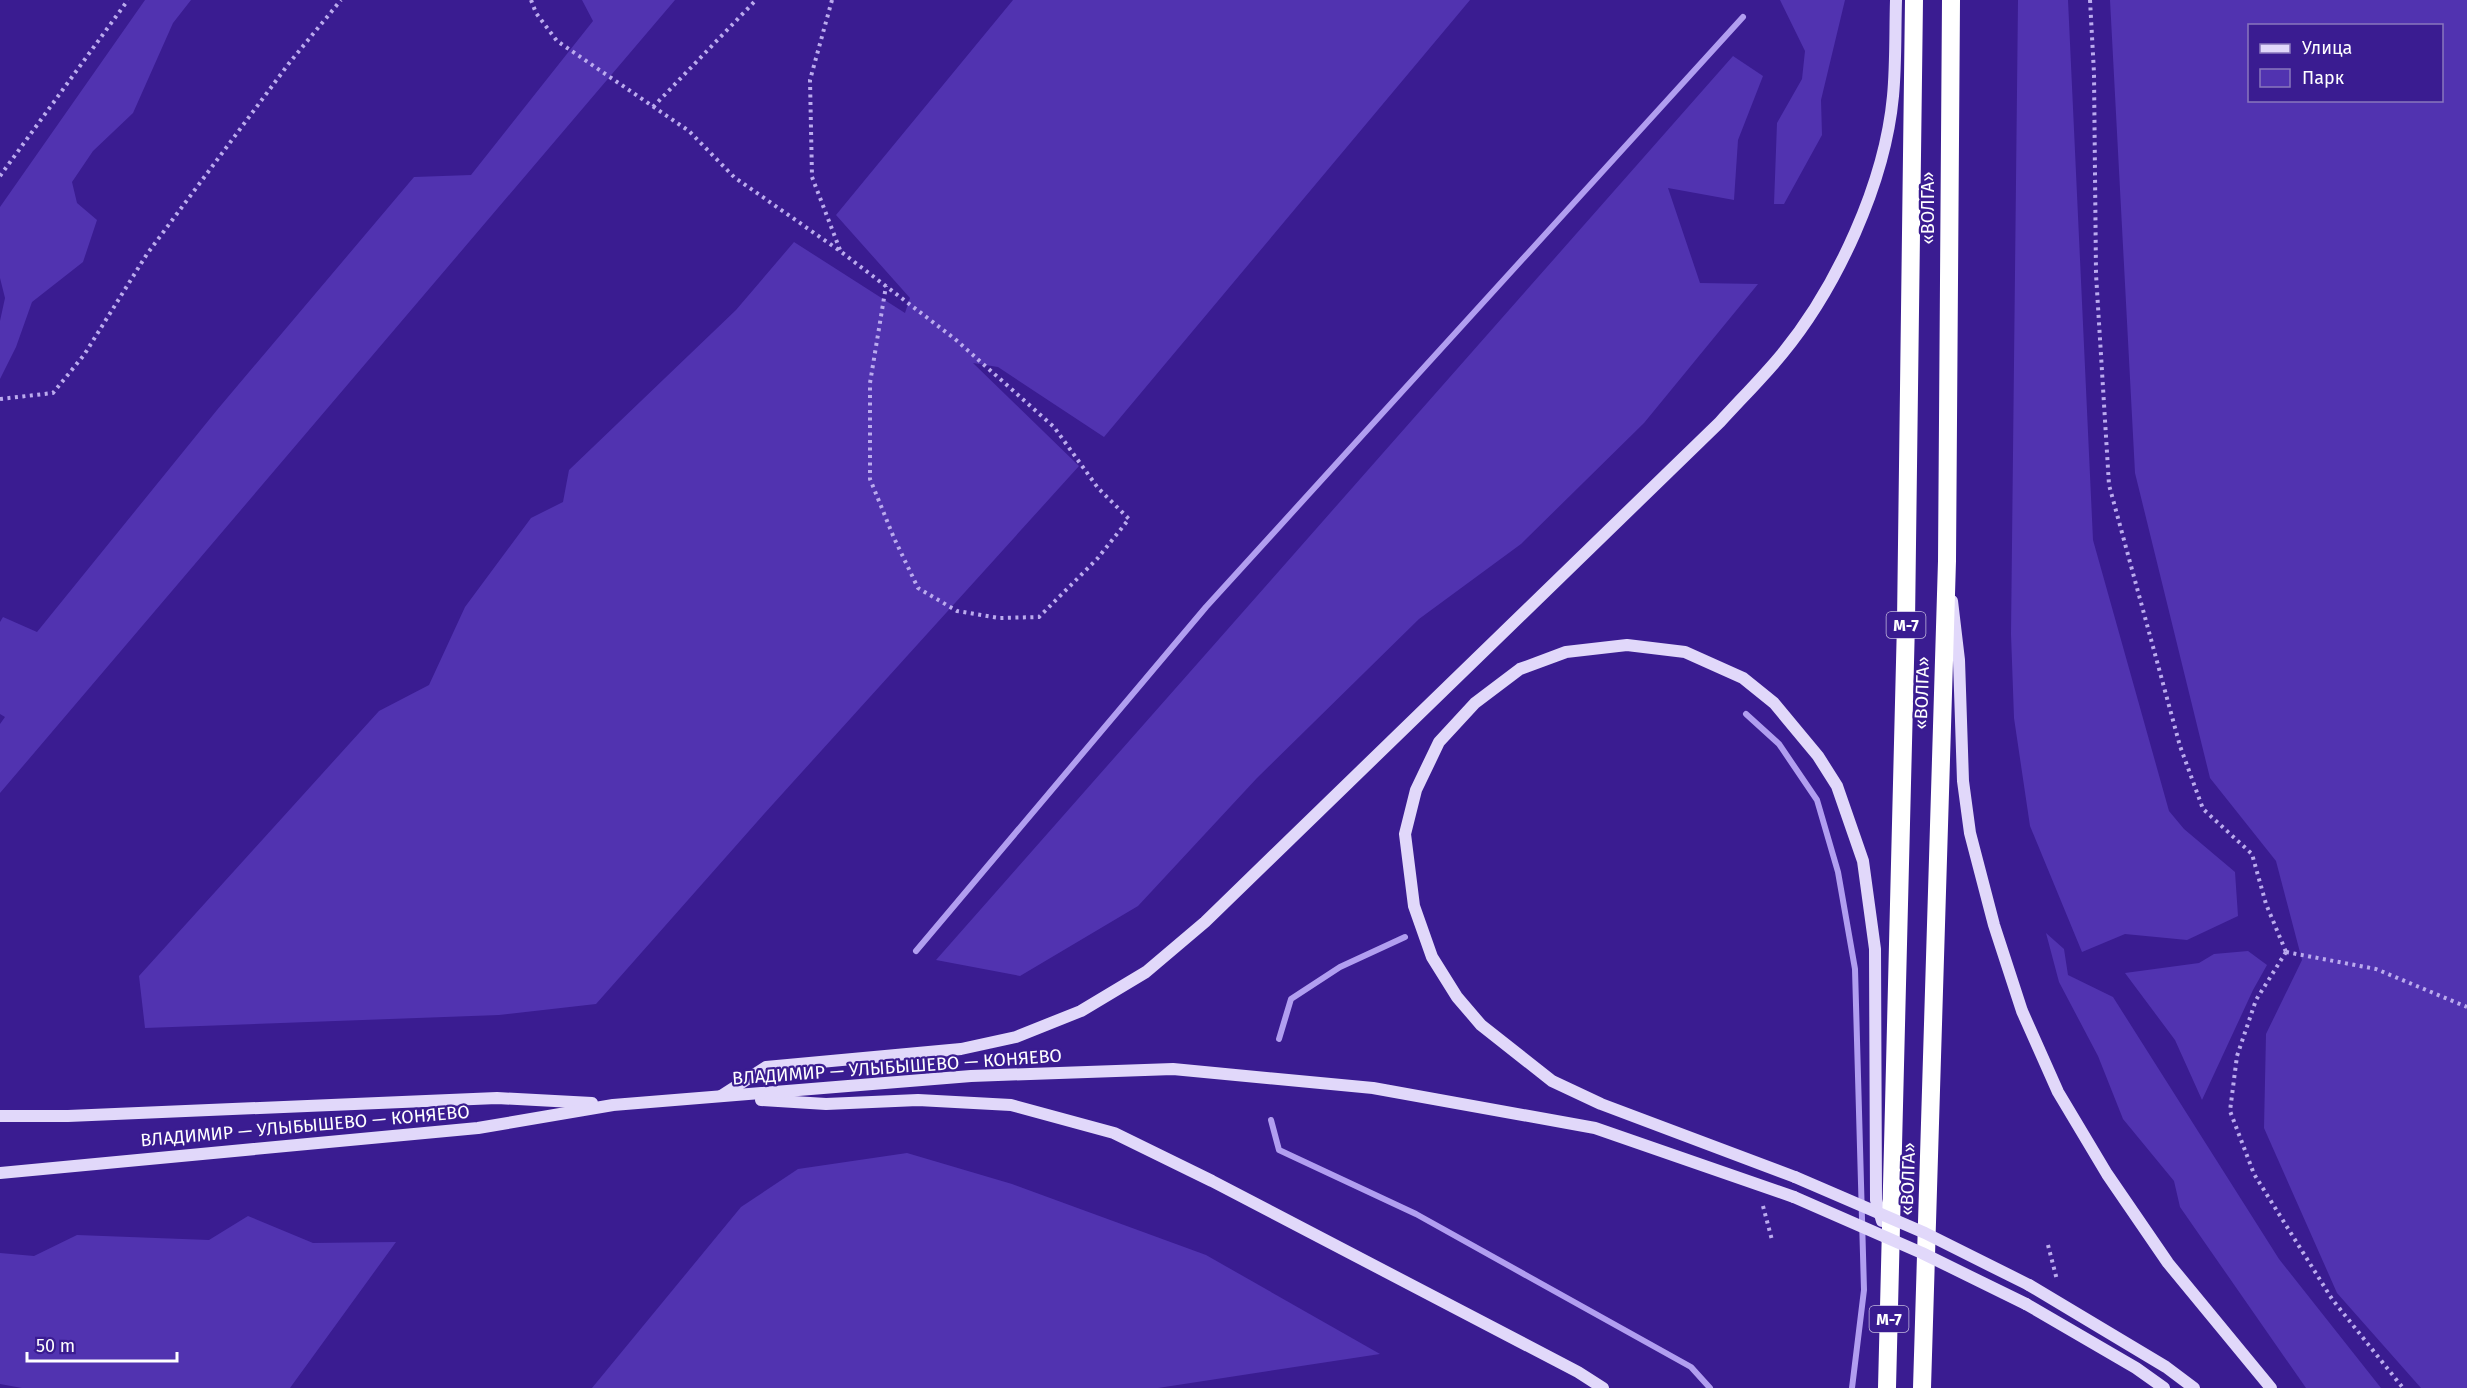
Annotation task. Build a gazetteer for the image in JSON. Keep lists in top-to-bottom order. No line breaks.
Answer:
{"streets":{"highway":["«ВОЛГА»","М-7"],"main road":["ВЛАДИМИР — УЛЫБЫШЕВО — КОНЯЕВО"]},"legend":["Улица","Парк"],"scale_bar":"50 m"}
